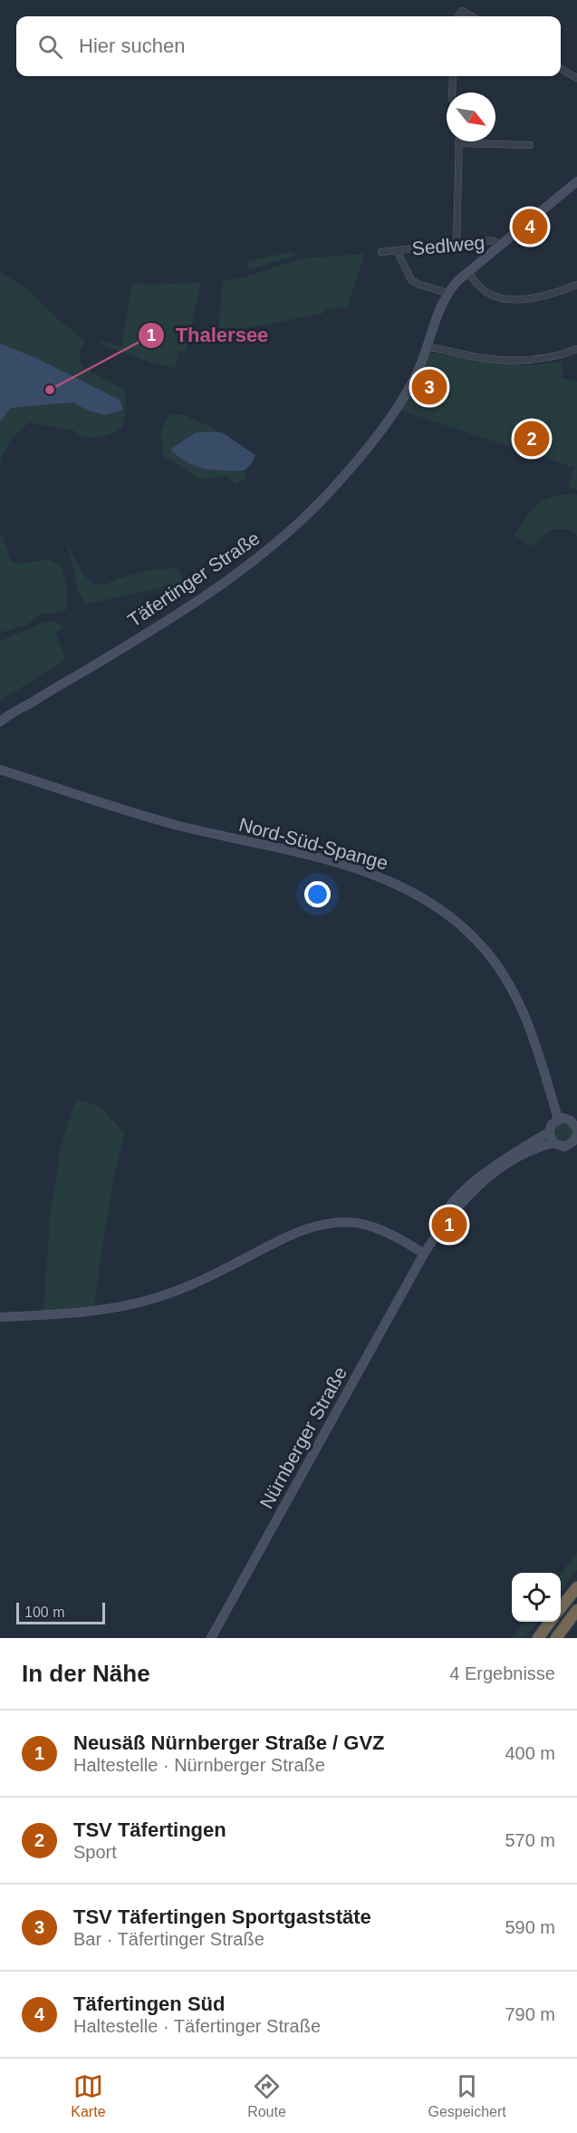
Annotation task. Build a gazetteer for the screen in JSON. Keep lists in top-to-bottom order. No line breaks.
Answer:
{"streets":{"street":["Sedlweg","Täfertinger Straße","Nord-Süd-Spange","Nürnberger Straße"]},"crossings":[["Sedlweg","Täfertinger Straße"]],"places":["Thalersee"],"scale_bar":"100 m","north":"bottom right","page":{"search":"Hier suchen","pins":["4","3","2","1"],"scale":"100 m","heading":["In der Nähe","4 Ergebnisse"],"list":[{"mark":"1","name":"Neusäß Nürnberger Straße / GVZ","note":"Haltestelle · Nürnberger Straße","value":"400 m"},{"mark":"2","name":"TSV Täfertingen","note":"Sport","value":"570 m"},{"mark":"3","name":"TSV Täfertingen Sportgaststäte","note":"Bar · Täfertinger Straße","value":"590 m"},{"mark":"4","name":"Täfertingen Süd","note":"Haltestelle · Täfertinger Straße","value":"790 m"}],"nav":["Karte","Route","Gespeichert"]}}
